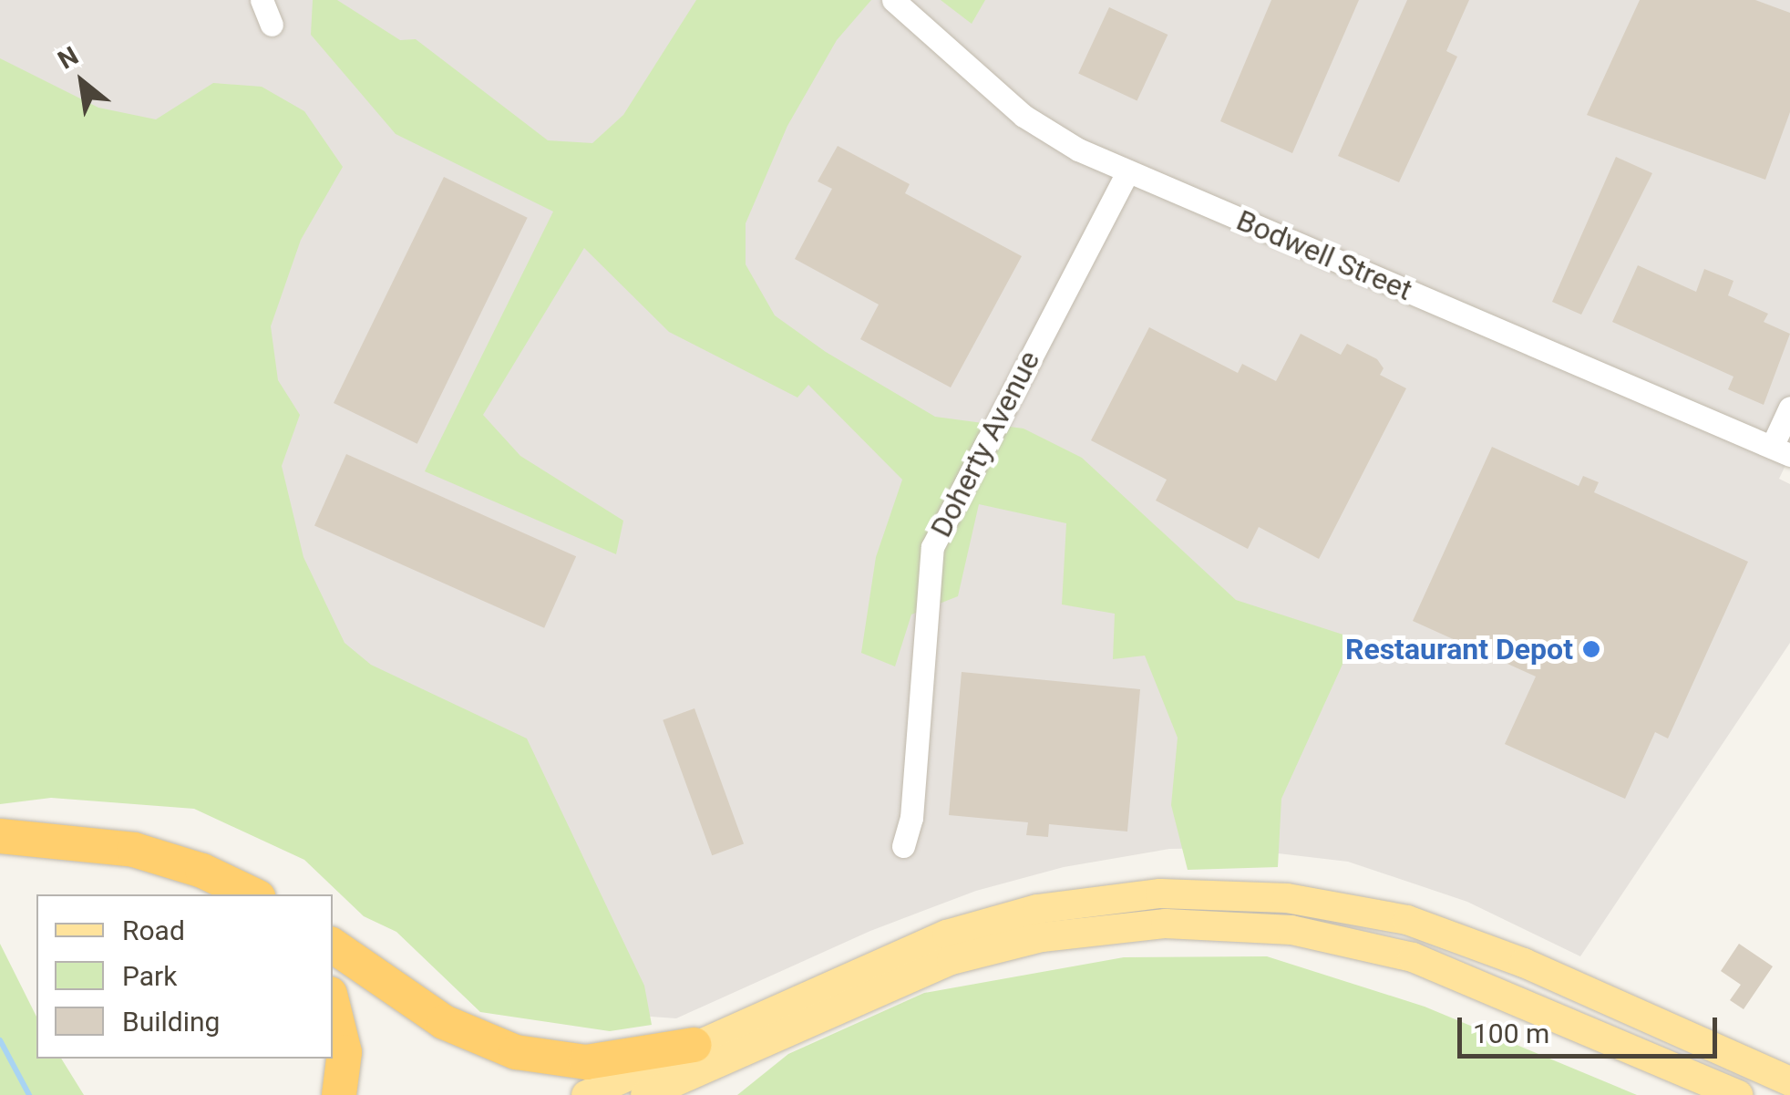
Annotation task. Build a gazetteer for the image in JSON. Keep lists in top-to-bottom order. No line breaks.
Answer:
{"streets":{"street":["Bodwell Street","Doherty Avenue"]},"crossings":[["Bodwell Street","Doherty Avenue"]],"places":["Restaurant Depot"],"legend":["Road","Park","Building"],"scale_bar":"100 m","north":"top left"}
